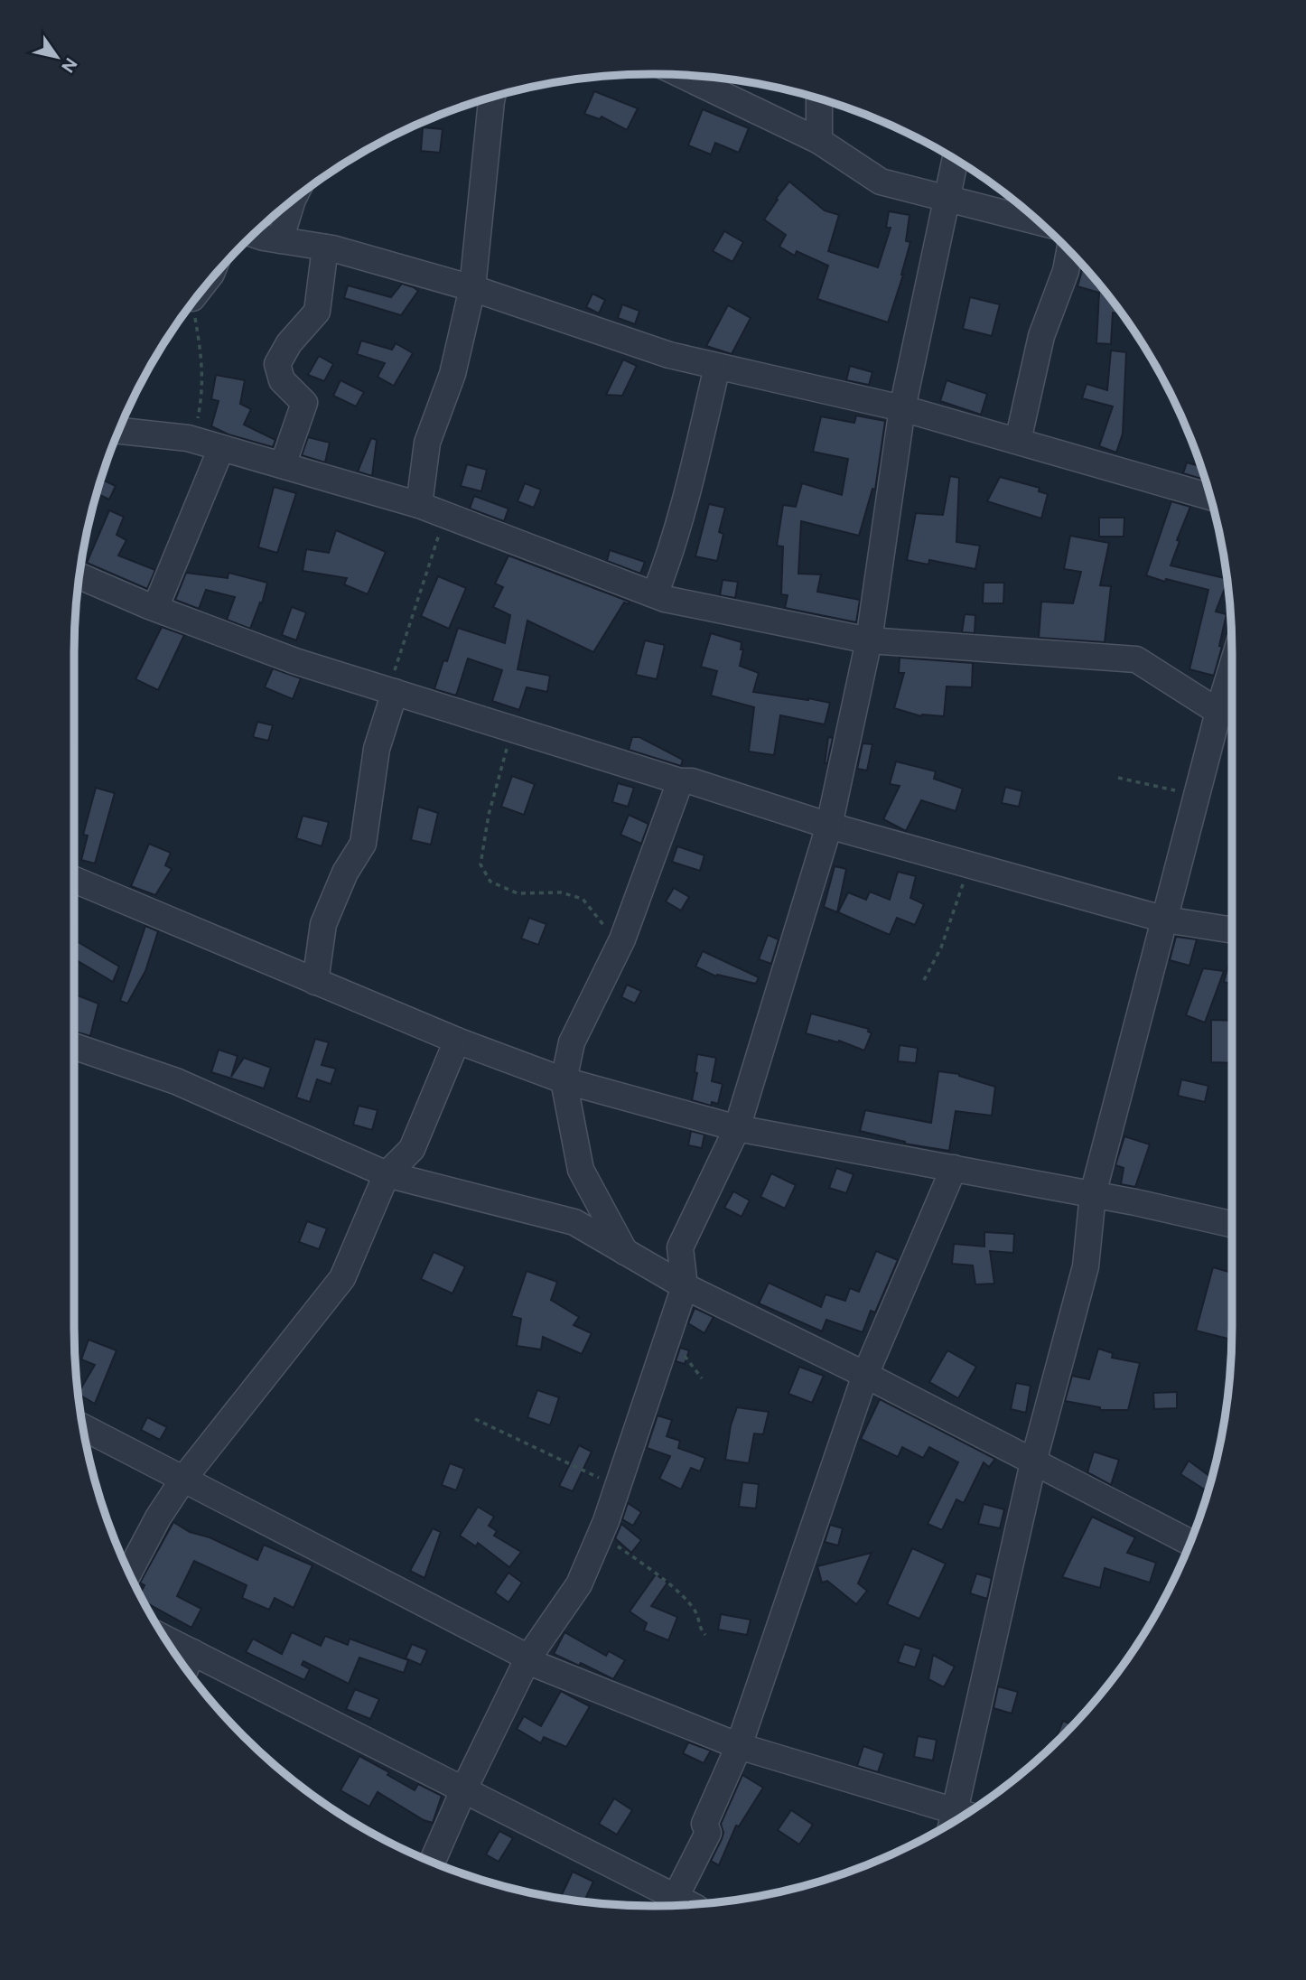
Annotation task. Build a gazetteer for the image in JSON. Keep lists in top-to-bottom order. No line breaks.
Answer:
{"north":"bottom right"}
